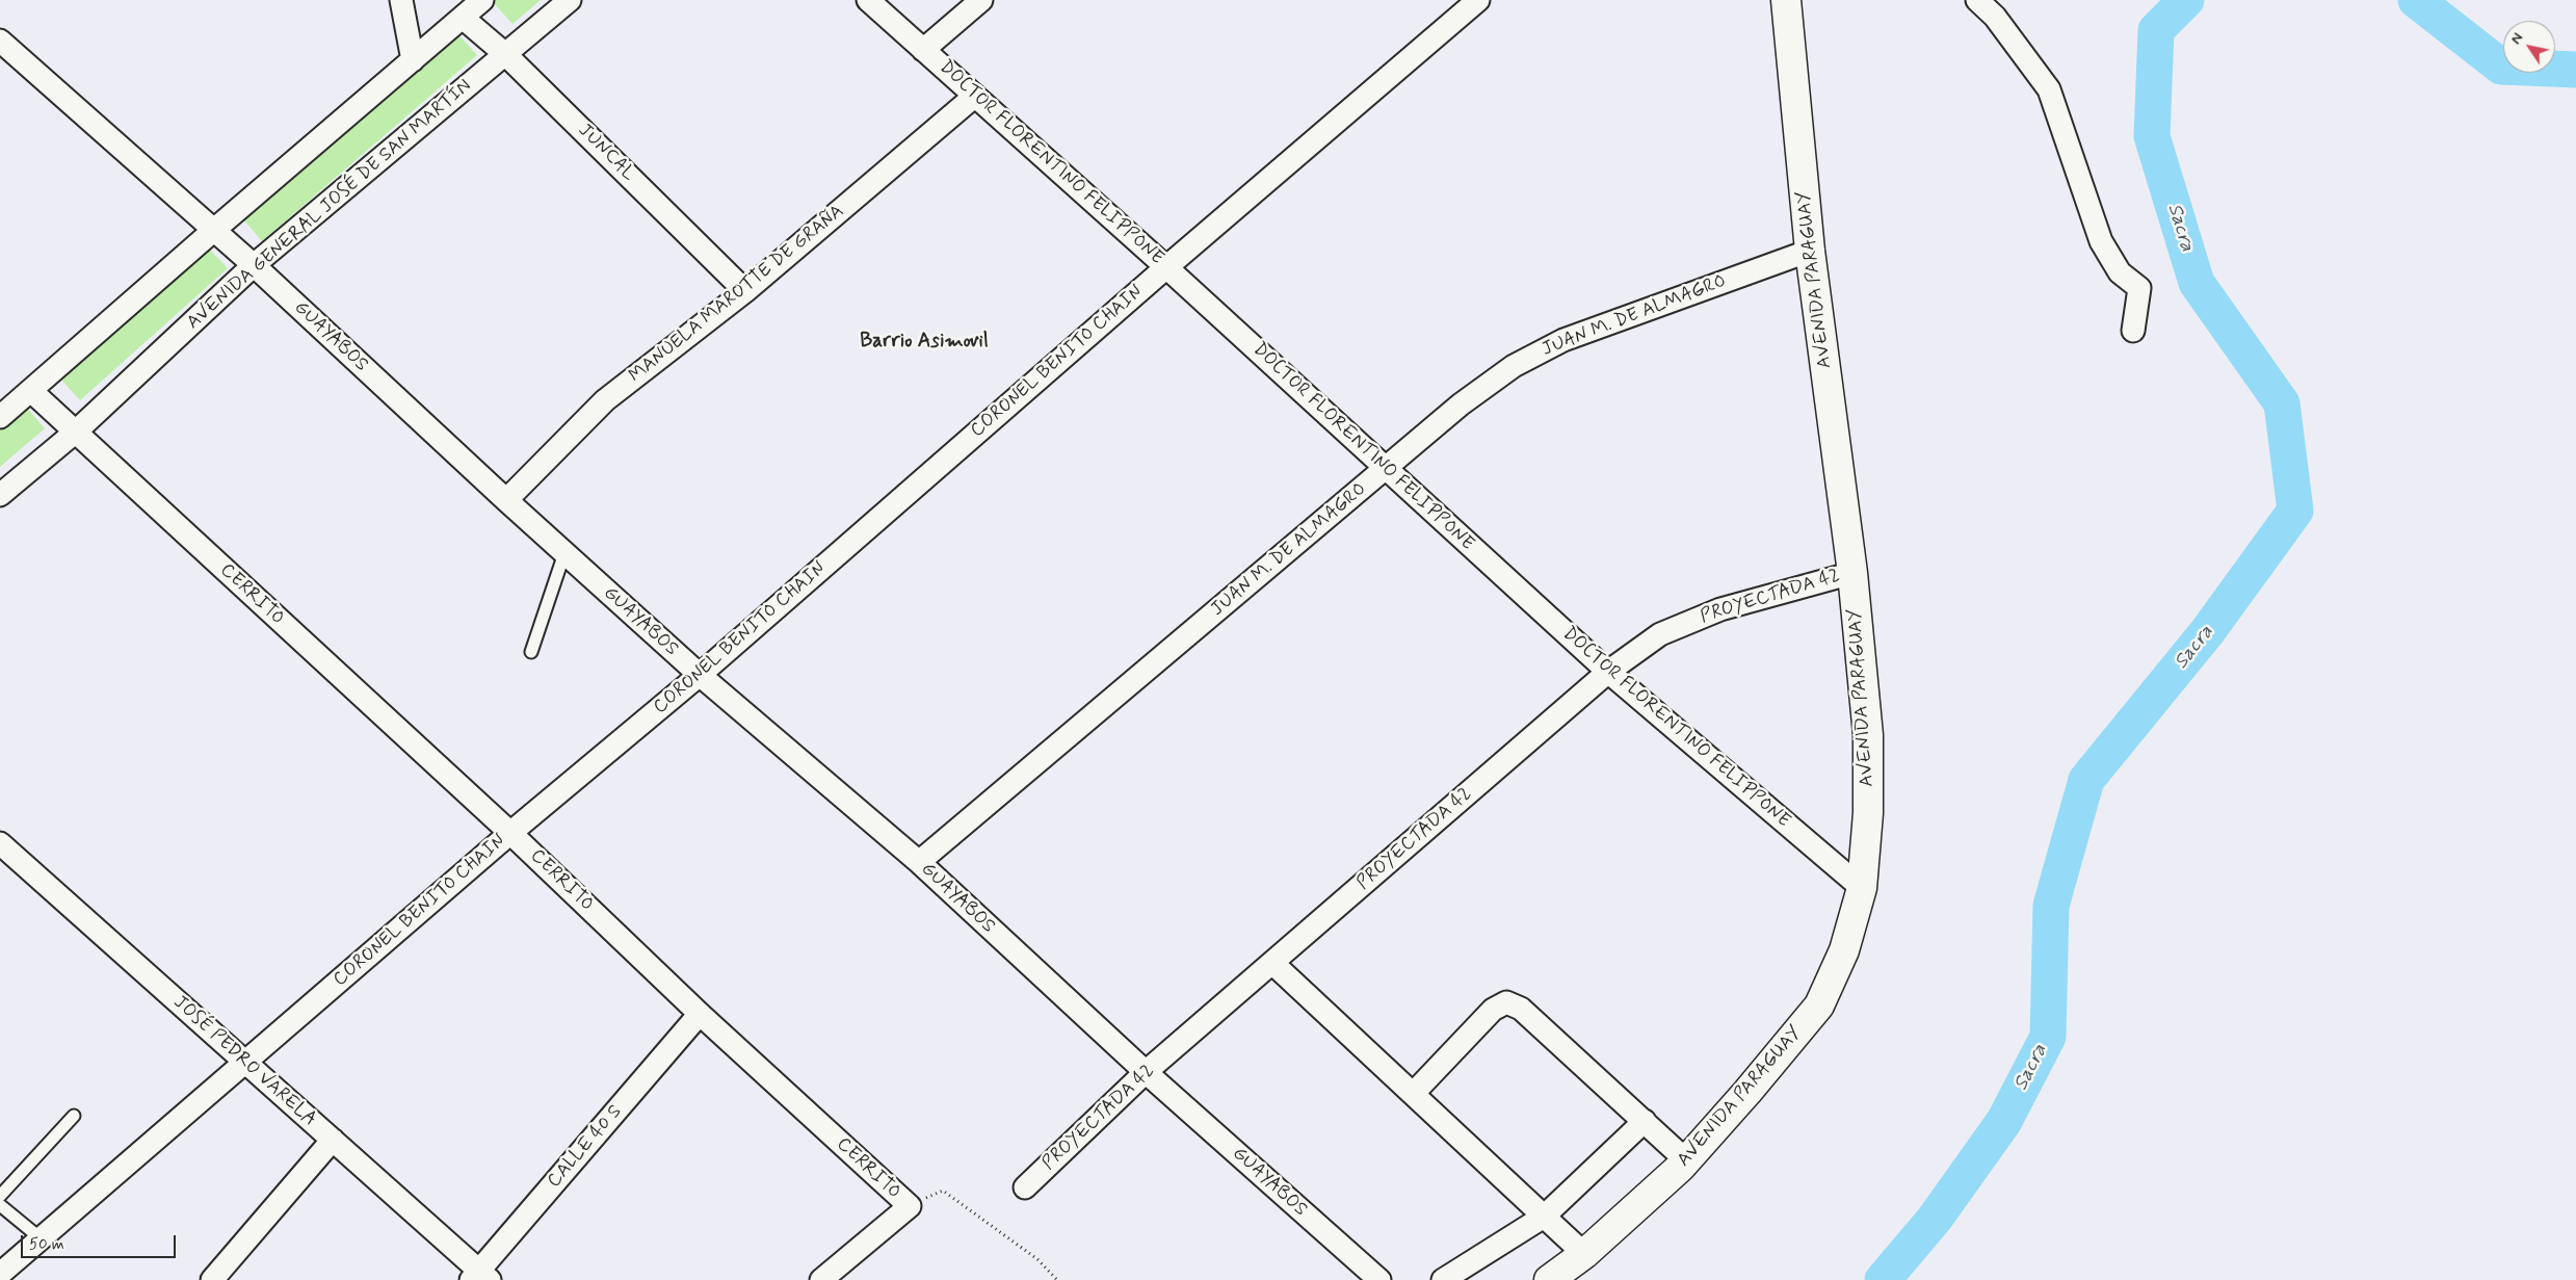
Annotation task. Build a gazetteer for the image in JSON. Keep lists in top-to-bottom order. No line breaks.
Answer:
{"streets":{"street":["JUNCAL","DOCTOR FLORENTINO FELIPPONE","AVENIDA GENERAL JOSÉ DE SAN MARTÍN","AVENIDA PARAGUAY","MANUELA MAROTTE DE GRAÑA","JUAN M. DE ALMAGRO","GUAYABOS","CORONEL BENITO CHAIN","CERRITO","PROYECTADA 42","JOSÉ PEDRO VARELA","CALLE 40 S"]},"crossings":[["JUNCAL","AVENIDA GENERAL JOSÉ DE SAN MARTÍN"],["JUNCAL","MANUELA MAROTTE DE GRAÑA"],["DOCTOR FLORENTINO FELIPPONE","AVENIDA PARAGUAY"],["DOCTOR FLORENTINO FELIPPONE","MANUELA MAROTTE DE GRAÑA"],["DOCTOR FLORENTINO FELIPPONE","JUAN M. DE ALMAGRO"],["DOCTOR FLORENTINO FELIPPONE","CORONEL BENITO CHAIN"],["DOCTOR FLORENTINO FELIPPONE","PROYECTADA 42"],["AVENIDA GENERAL JOSÉ DE SAN MARTÍN","GUAYABOS"],["AVENIDA GENERAL JOSÉ DE SAN MARTÍN","CERRITO"],["AVENIDA PARAGUAY","JUAN M. DE ALMAGRO"],["AVENIDA PARAGUAY","PROYECTADA 42"],["MANUELA MAROTTE DE GRAÑA","GUAYABOS"],["JUAN M. DE ALMAGRO","GUAYABOS"],["GUAYABOS","CORONEL BENITO CHAIN"],["GUAYABOS","PROYECTADA 42"],["CORONEL BENITO CHAIN","CERRITO"],["CORONEL BENITO CHAIN","JOSÉ PEDRO VARELA"],["CERRITO","CALLE 40 S"],["JOSÉ PEDRO VARELA","CALLE 40 S"]],"districts":["Barrio Asimovil"],"water":["Sacra"],"scale_bar":"50 m","north":"top left"}
